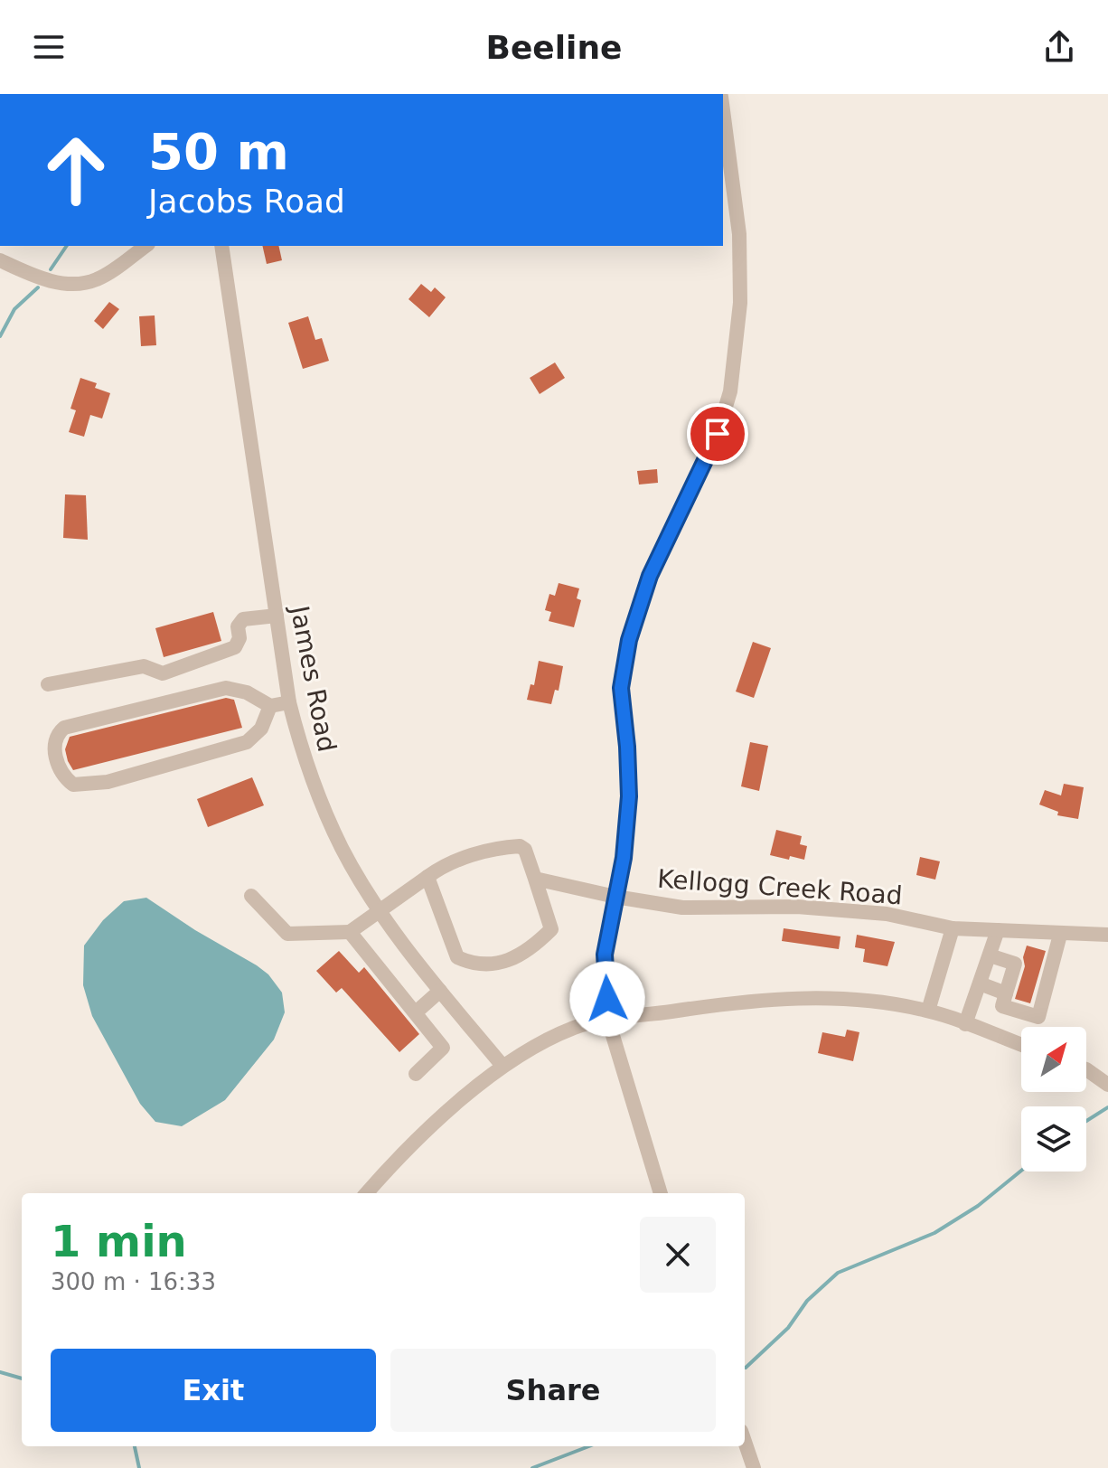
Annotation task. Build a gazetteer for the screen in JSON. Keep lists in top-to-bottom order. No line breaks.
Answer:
{"streets":{"street":["James Road","Kellogg Creek Road"]},"north":"top right","page":{"header":"Beeline","turn":["50 m","Jacobs Road"],"heading":["1 min","300 m · 16:33"],"buttons":["Exit","Share"]}}
